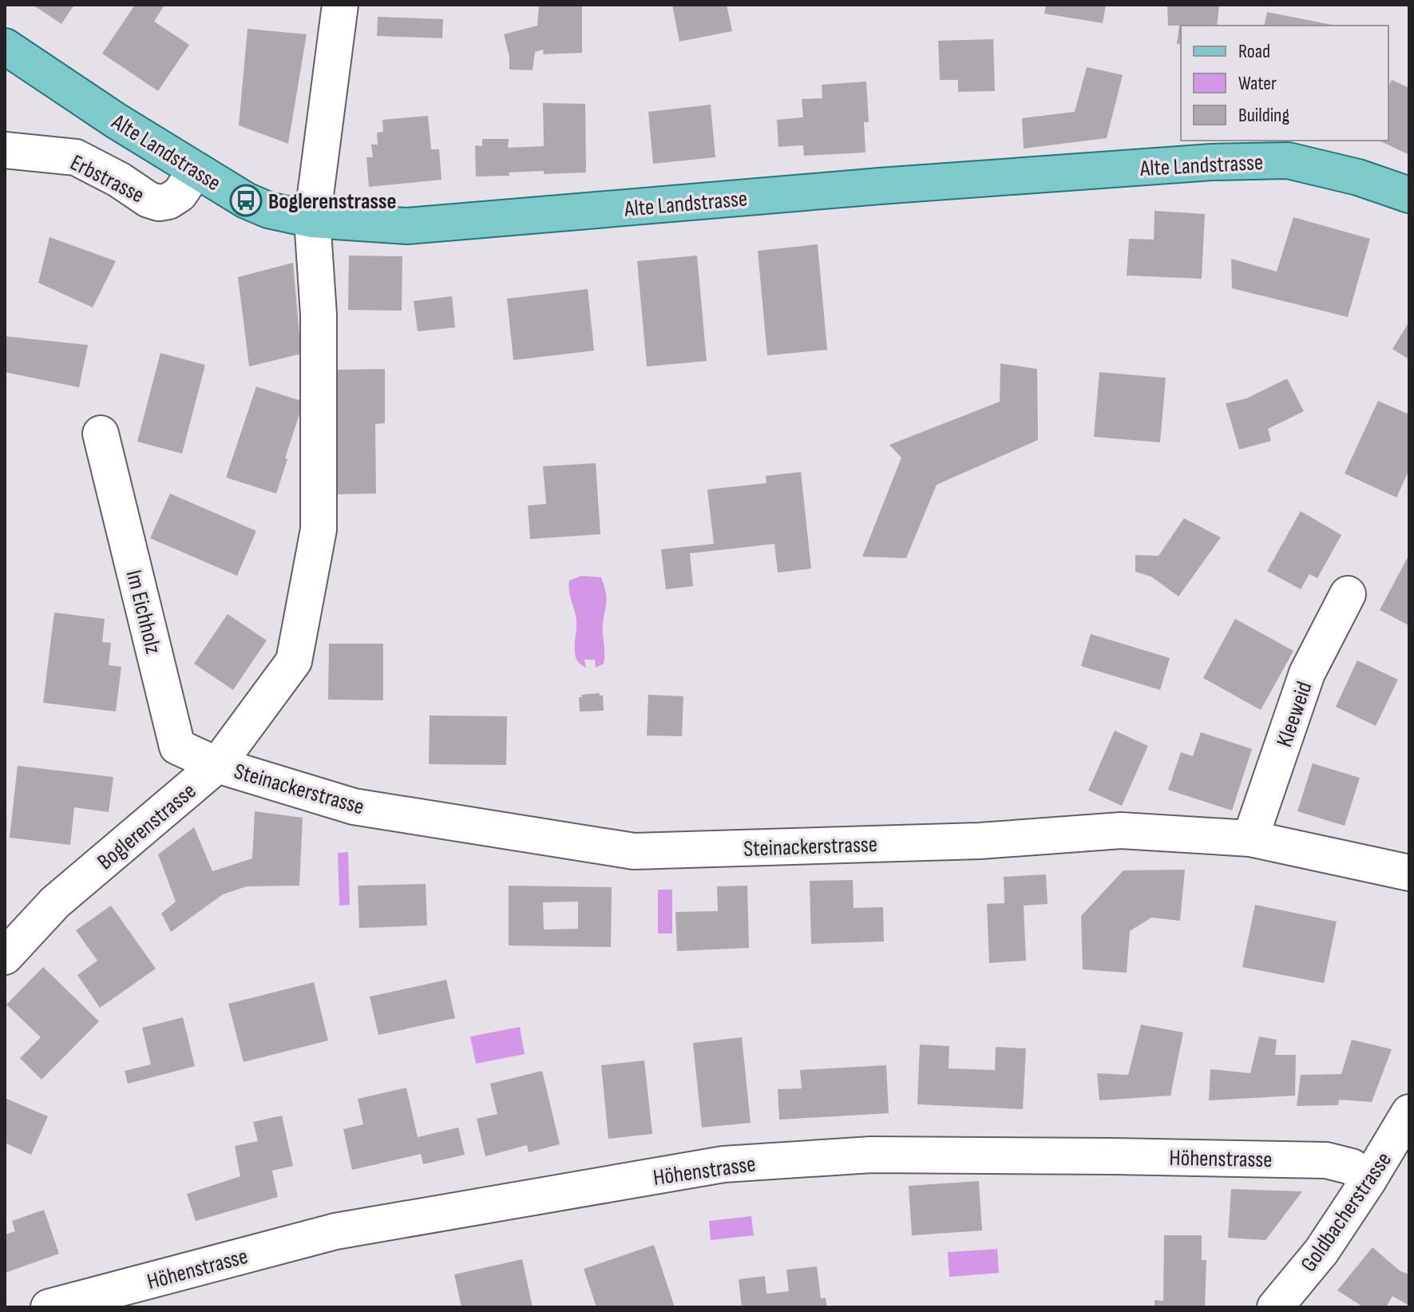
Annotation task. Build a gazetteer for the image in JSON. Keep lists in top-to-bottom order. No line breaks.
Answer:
{"streets":{"main road":["Alte Landstrasse"],"street":["Erbstrasse","Im Eichholz","Kleeweid","Steinackerstrasse","Boglerenstrasse","Höhenstrasse","Goldbacherstrasse"]},"crossings":[["Alte Landstrasse","Erbstrasse"],["Alte Landstrasse","Boglerenstrasse"],["Im Eichholz","Steinackerstrasse"],["Im Eichholz","Boglerenstrasse"],["Kleeweid","Steinackerstrasse"],["Steinackerstrasse","Boglerenstrasse"],["Höhenstrasse","Goldbacherstrasse"]],"places":{"bus stop":["Boglerenstrasse"]},"legend":["Road","Water","Building"]}
